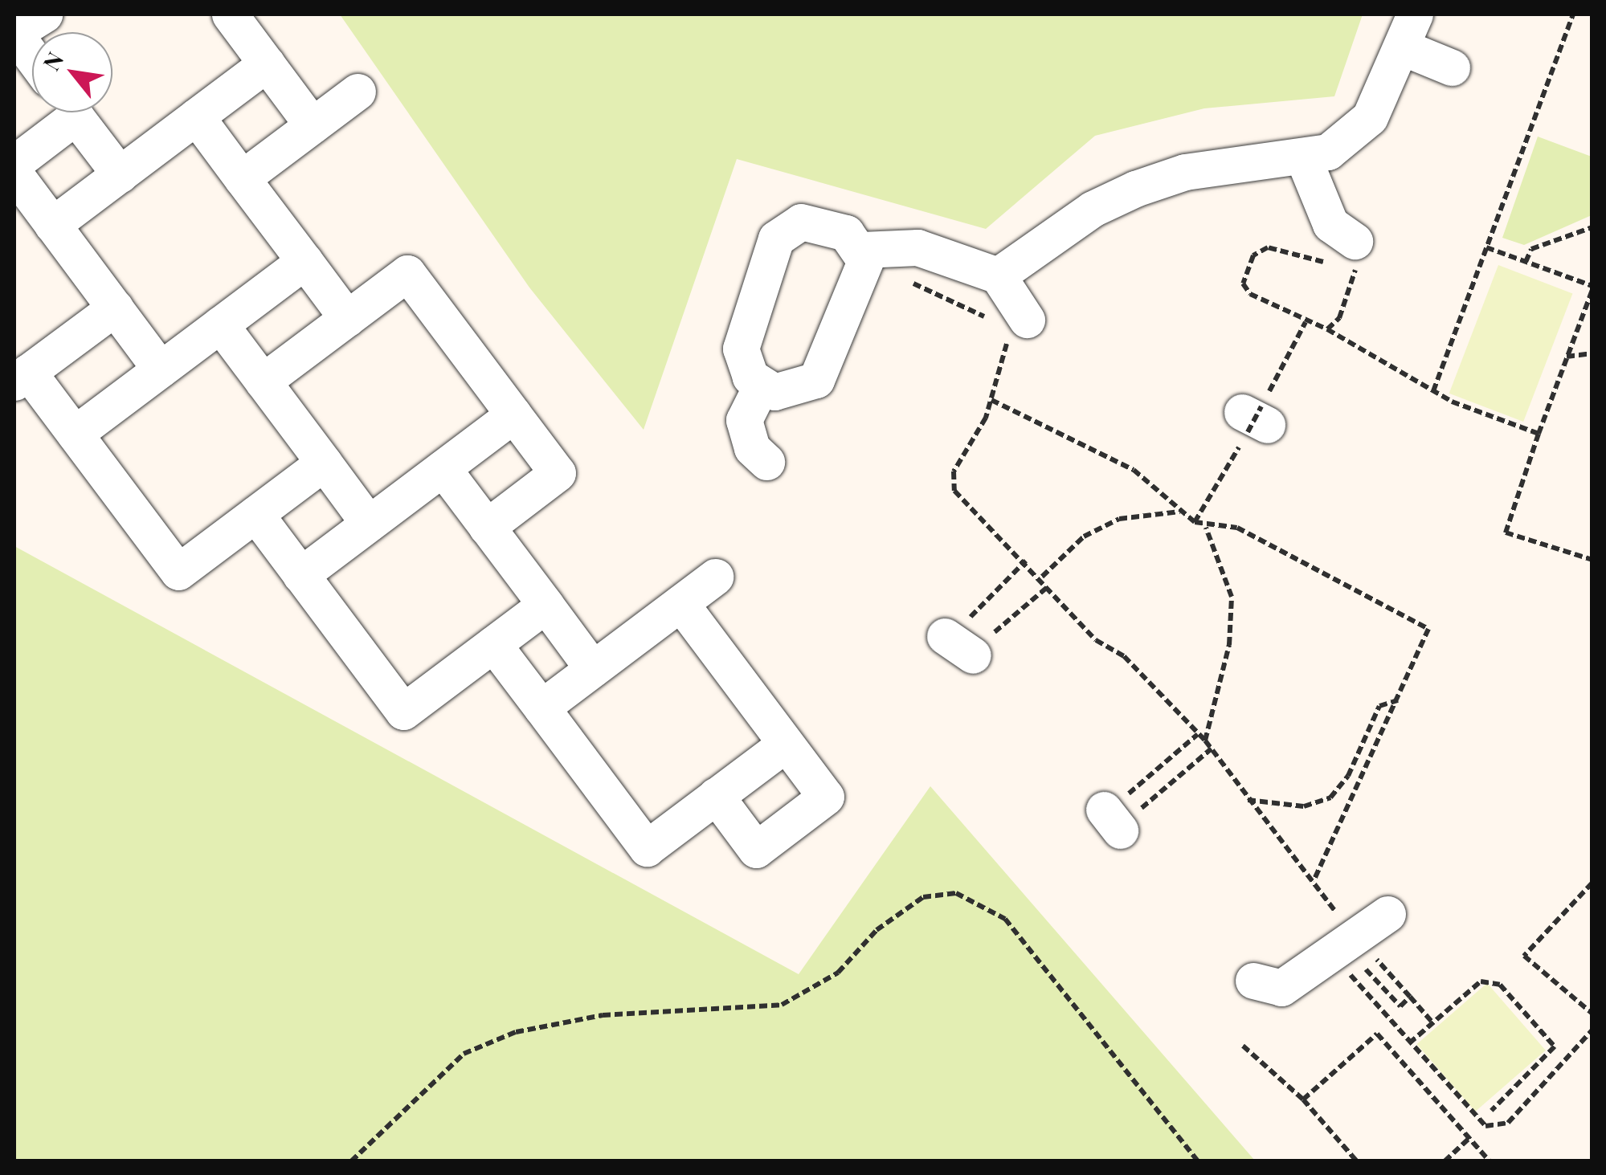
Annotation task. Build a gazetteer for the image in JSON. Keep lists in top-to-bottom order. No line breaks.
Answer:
{"north":"top left"}
